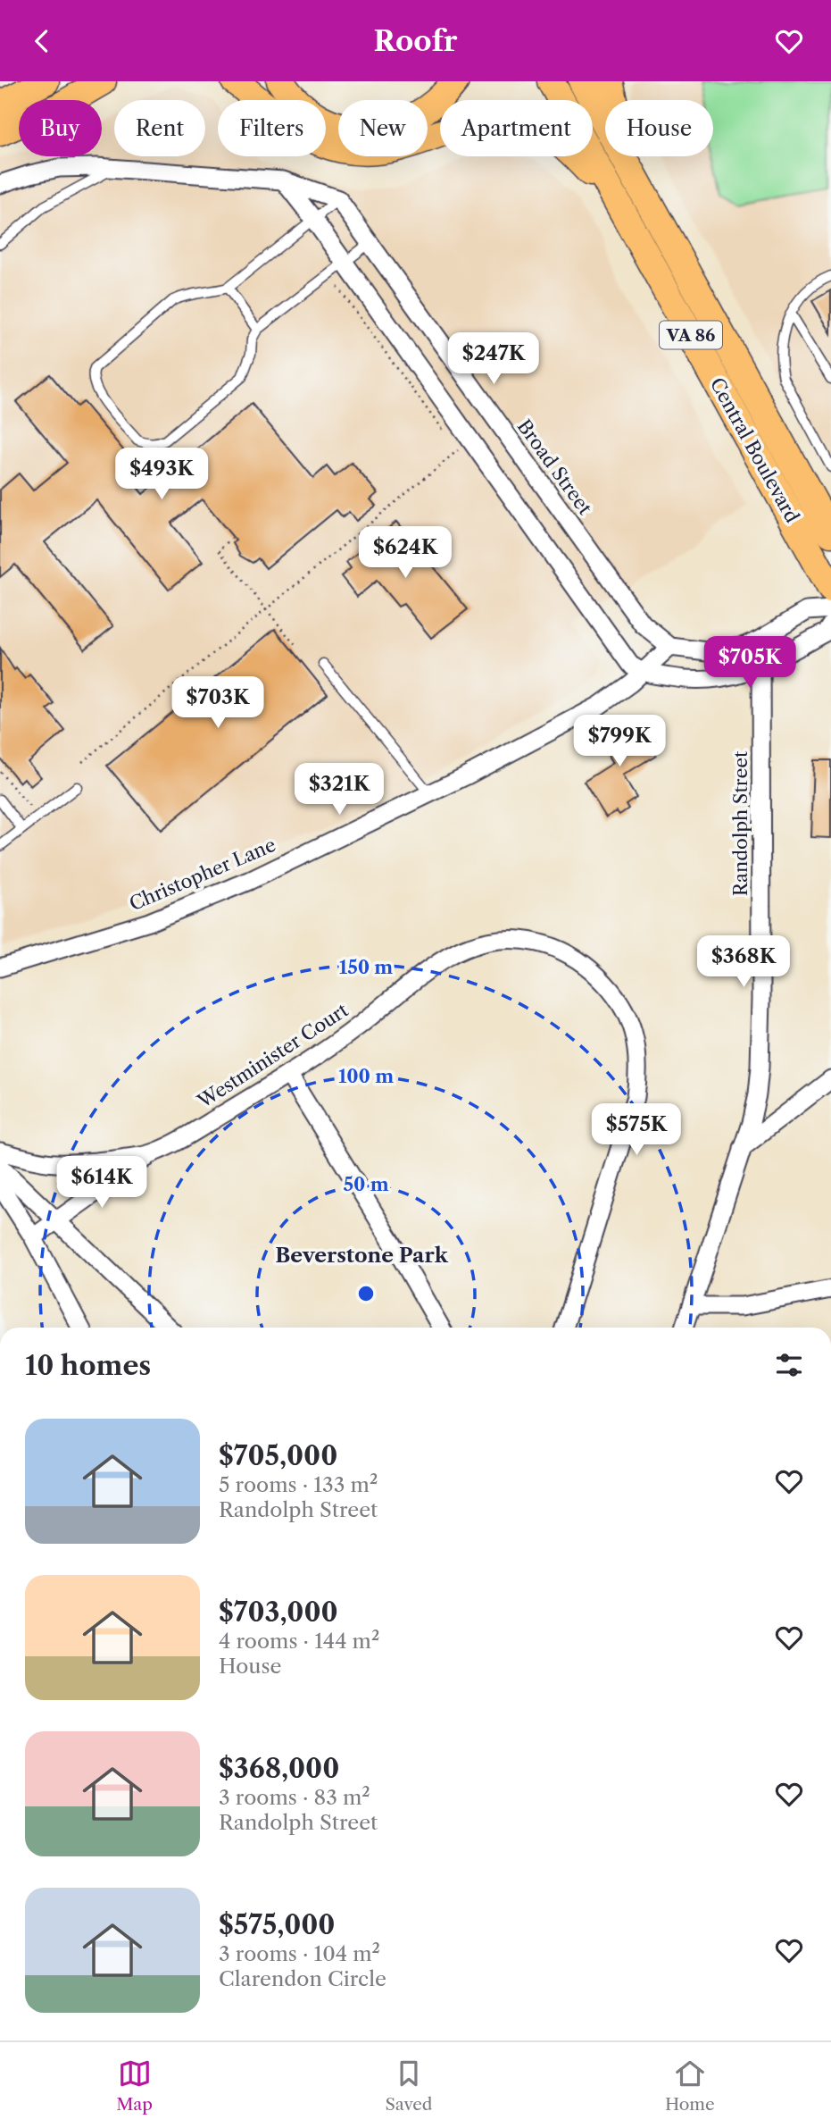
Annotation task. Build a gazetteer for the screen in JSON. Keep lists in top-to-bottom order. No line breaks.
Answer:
{"streets":{"main road":["VA 86","Central Boulevard"],"street":["Broad Street","Randolph Street","Christopher Lane","Westminister Court"]},"crossings":[["Broad Street","Christopher Lane"]],"districts":["Beverstone Park"],"page":{"header":"Roofr","chip":["Buy","Rent","Filters","New","Apartment","House"],"price":["$247K","$493K","$624K","$705K","$703K","$799K","$321K","$368K","$575K","$614K"],"heading":"10 homes","list":[{"name":"$705,000","note":"5 rooms · 133 m² · Randolph Street"},{"name":"$703,000","note":"4 rooms · 144 m² · House"},{"name":"$368,000","note":"3 rooms · 83 m² · Randolph Street"},{"name":"$575,000","note":"3 rooms · 104 m² · Clarendon Circle"}],"tabs":["Map","Saved","Home"]},"rings":["150 m","100 m","50 m"]}
